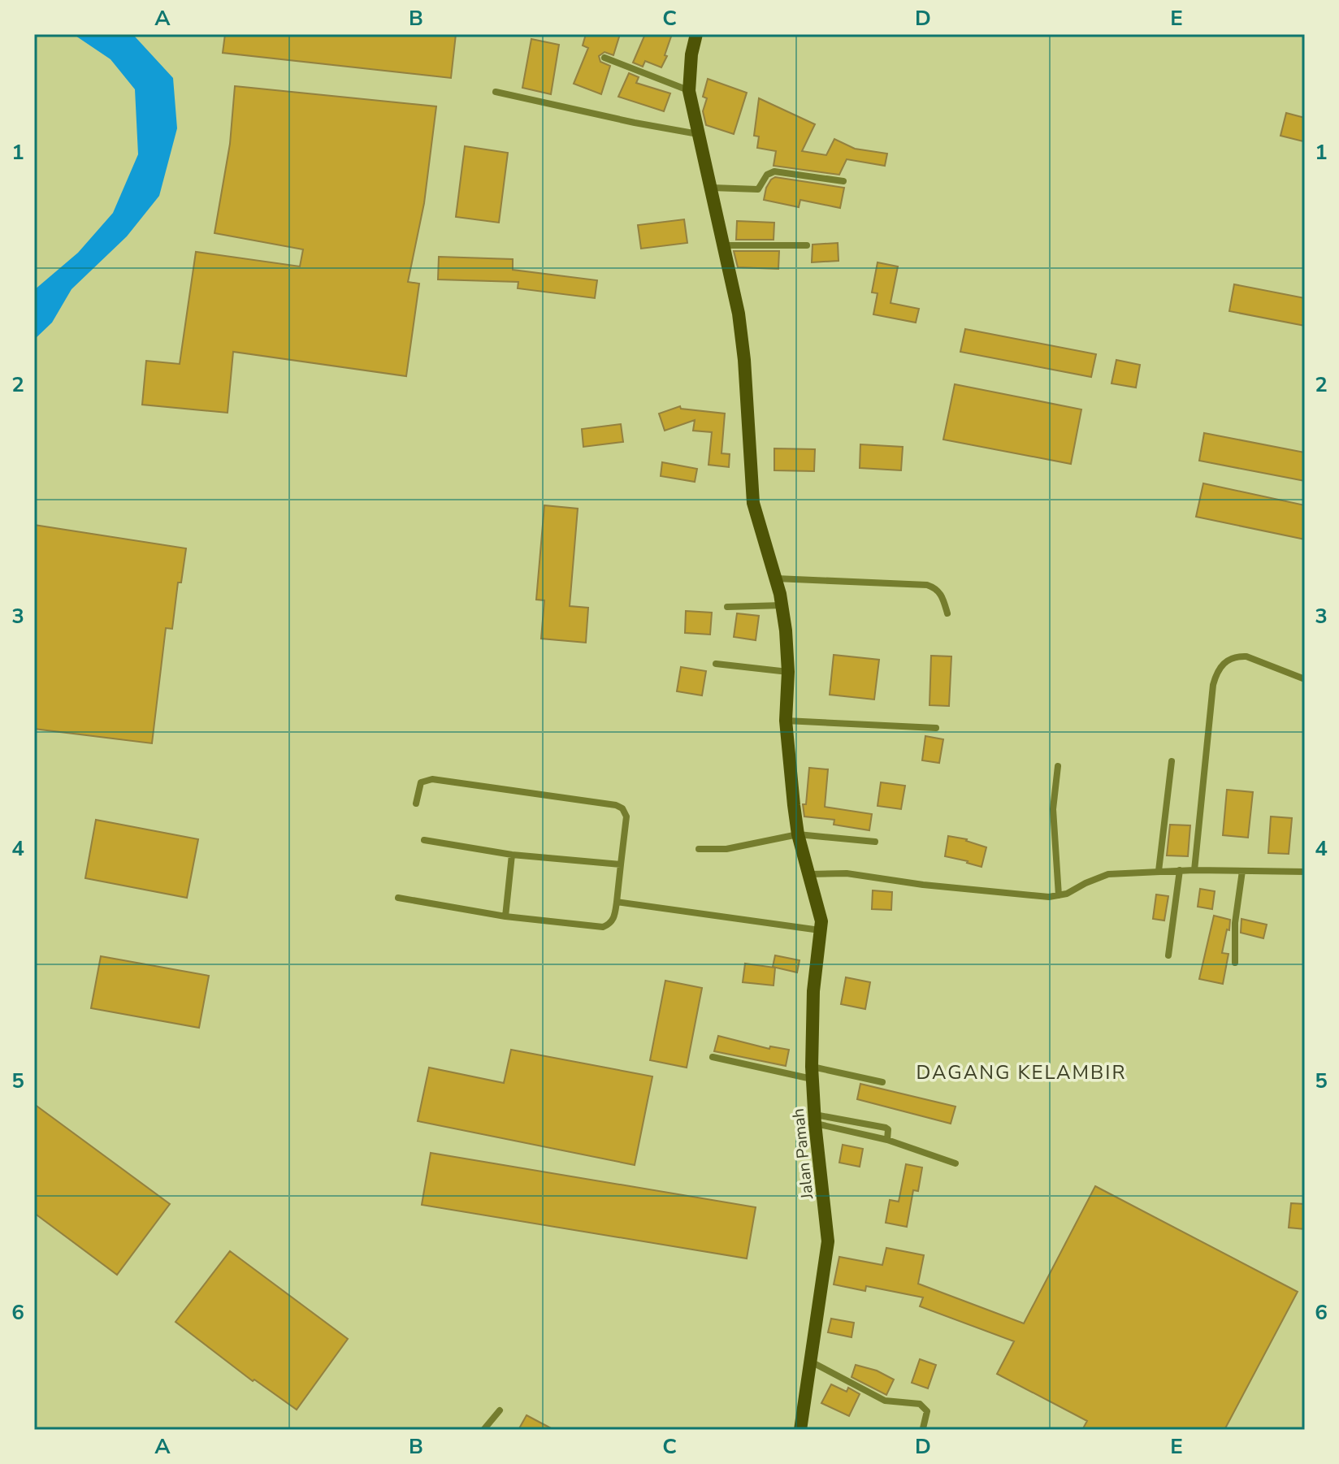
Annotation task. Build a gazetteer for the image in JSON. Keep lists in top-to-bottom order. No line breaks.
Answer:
{"streets":{"street":["Jalan Pamah"]},"districts":["DAGANG KELAMBIR"],"grid":{"columns":["A","B","C","D","E"],"rows":["1","2","3","4","5","6"]}}
